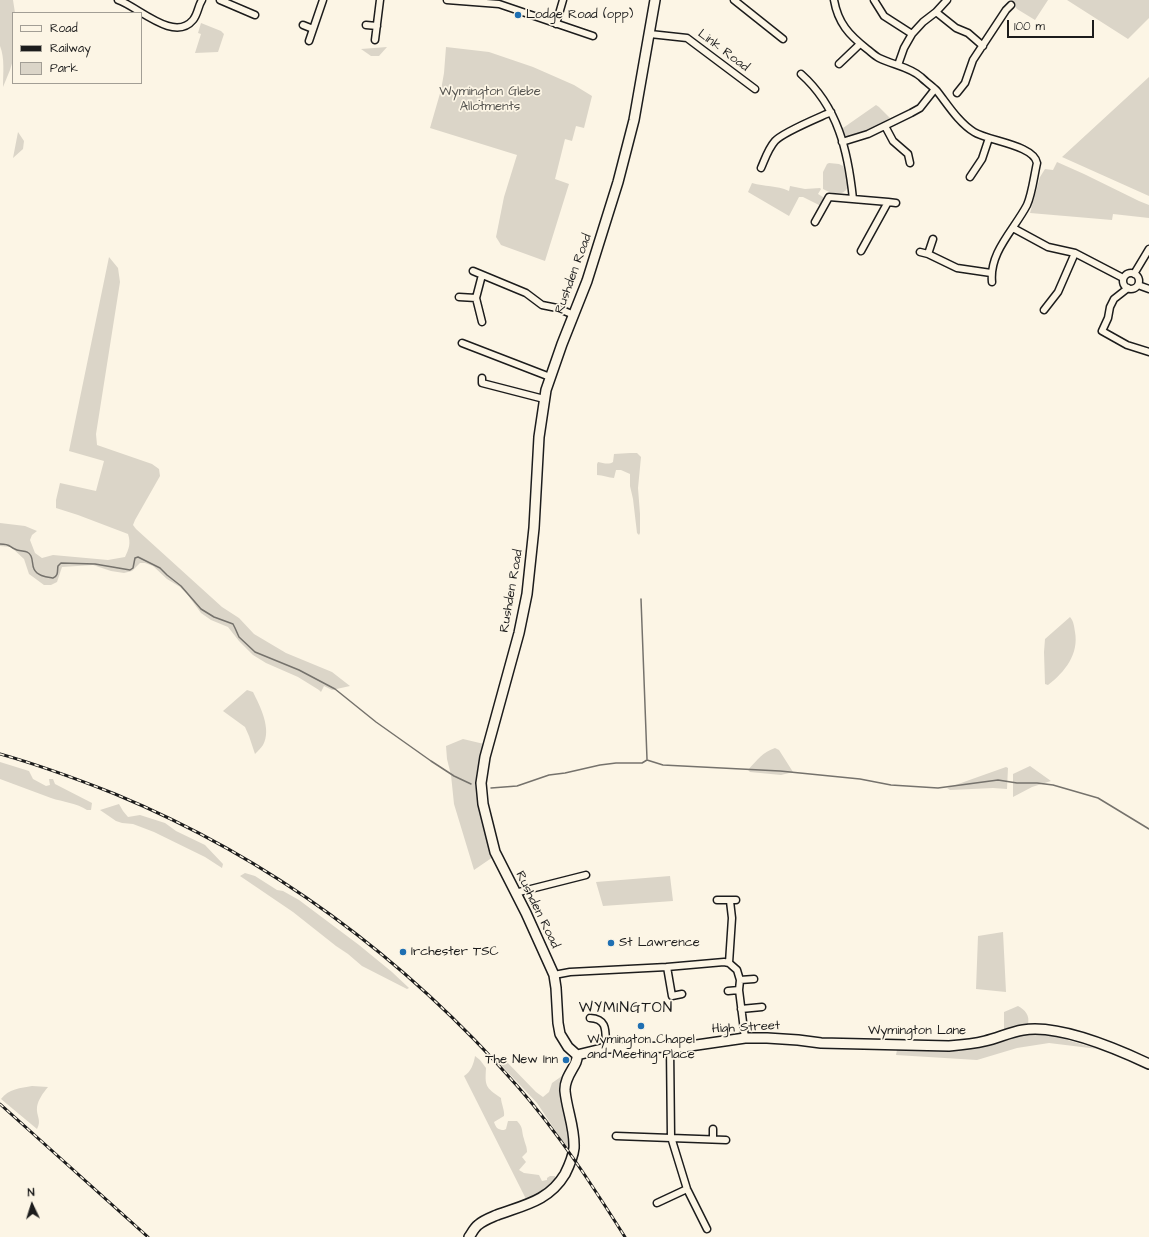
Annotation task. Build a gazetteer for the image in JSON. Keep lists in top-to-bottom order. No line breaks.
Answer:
{"streets":{"street":["Link Road","Rushden Road","High Street","Wymington Lane"]},"crossings":[["Link Road","Rushden Road"],["Rushden Road","High Street"],["High Street","Wymington Lane"]],"districts":["WYMINGTON"],"parks":["Wymington Glebe Allotments"],"places":["Lodge Road (opp)","St Lawrence","Irchester TSC","Wymington Chapel and Meeting Place","The New Inn"],"legend":["Road","Railway","Park"],"scale_bar":"100 m","north":"top"}
